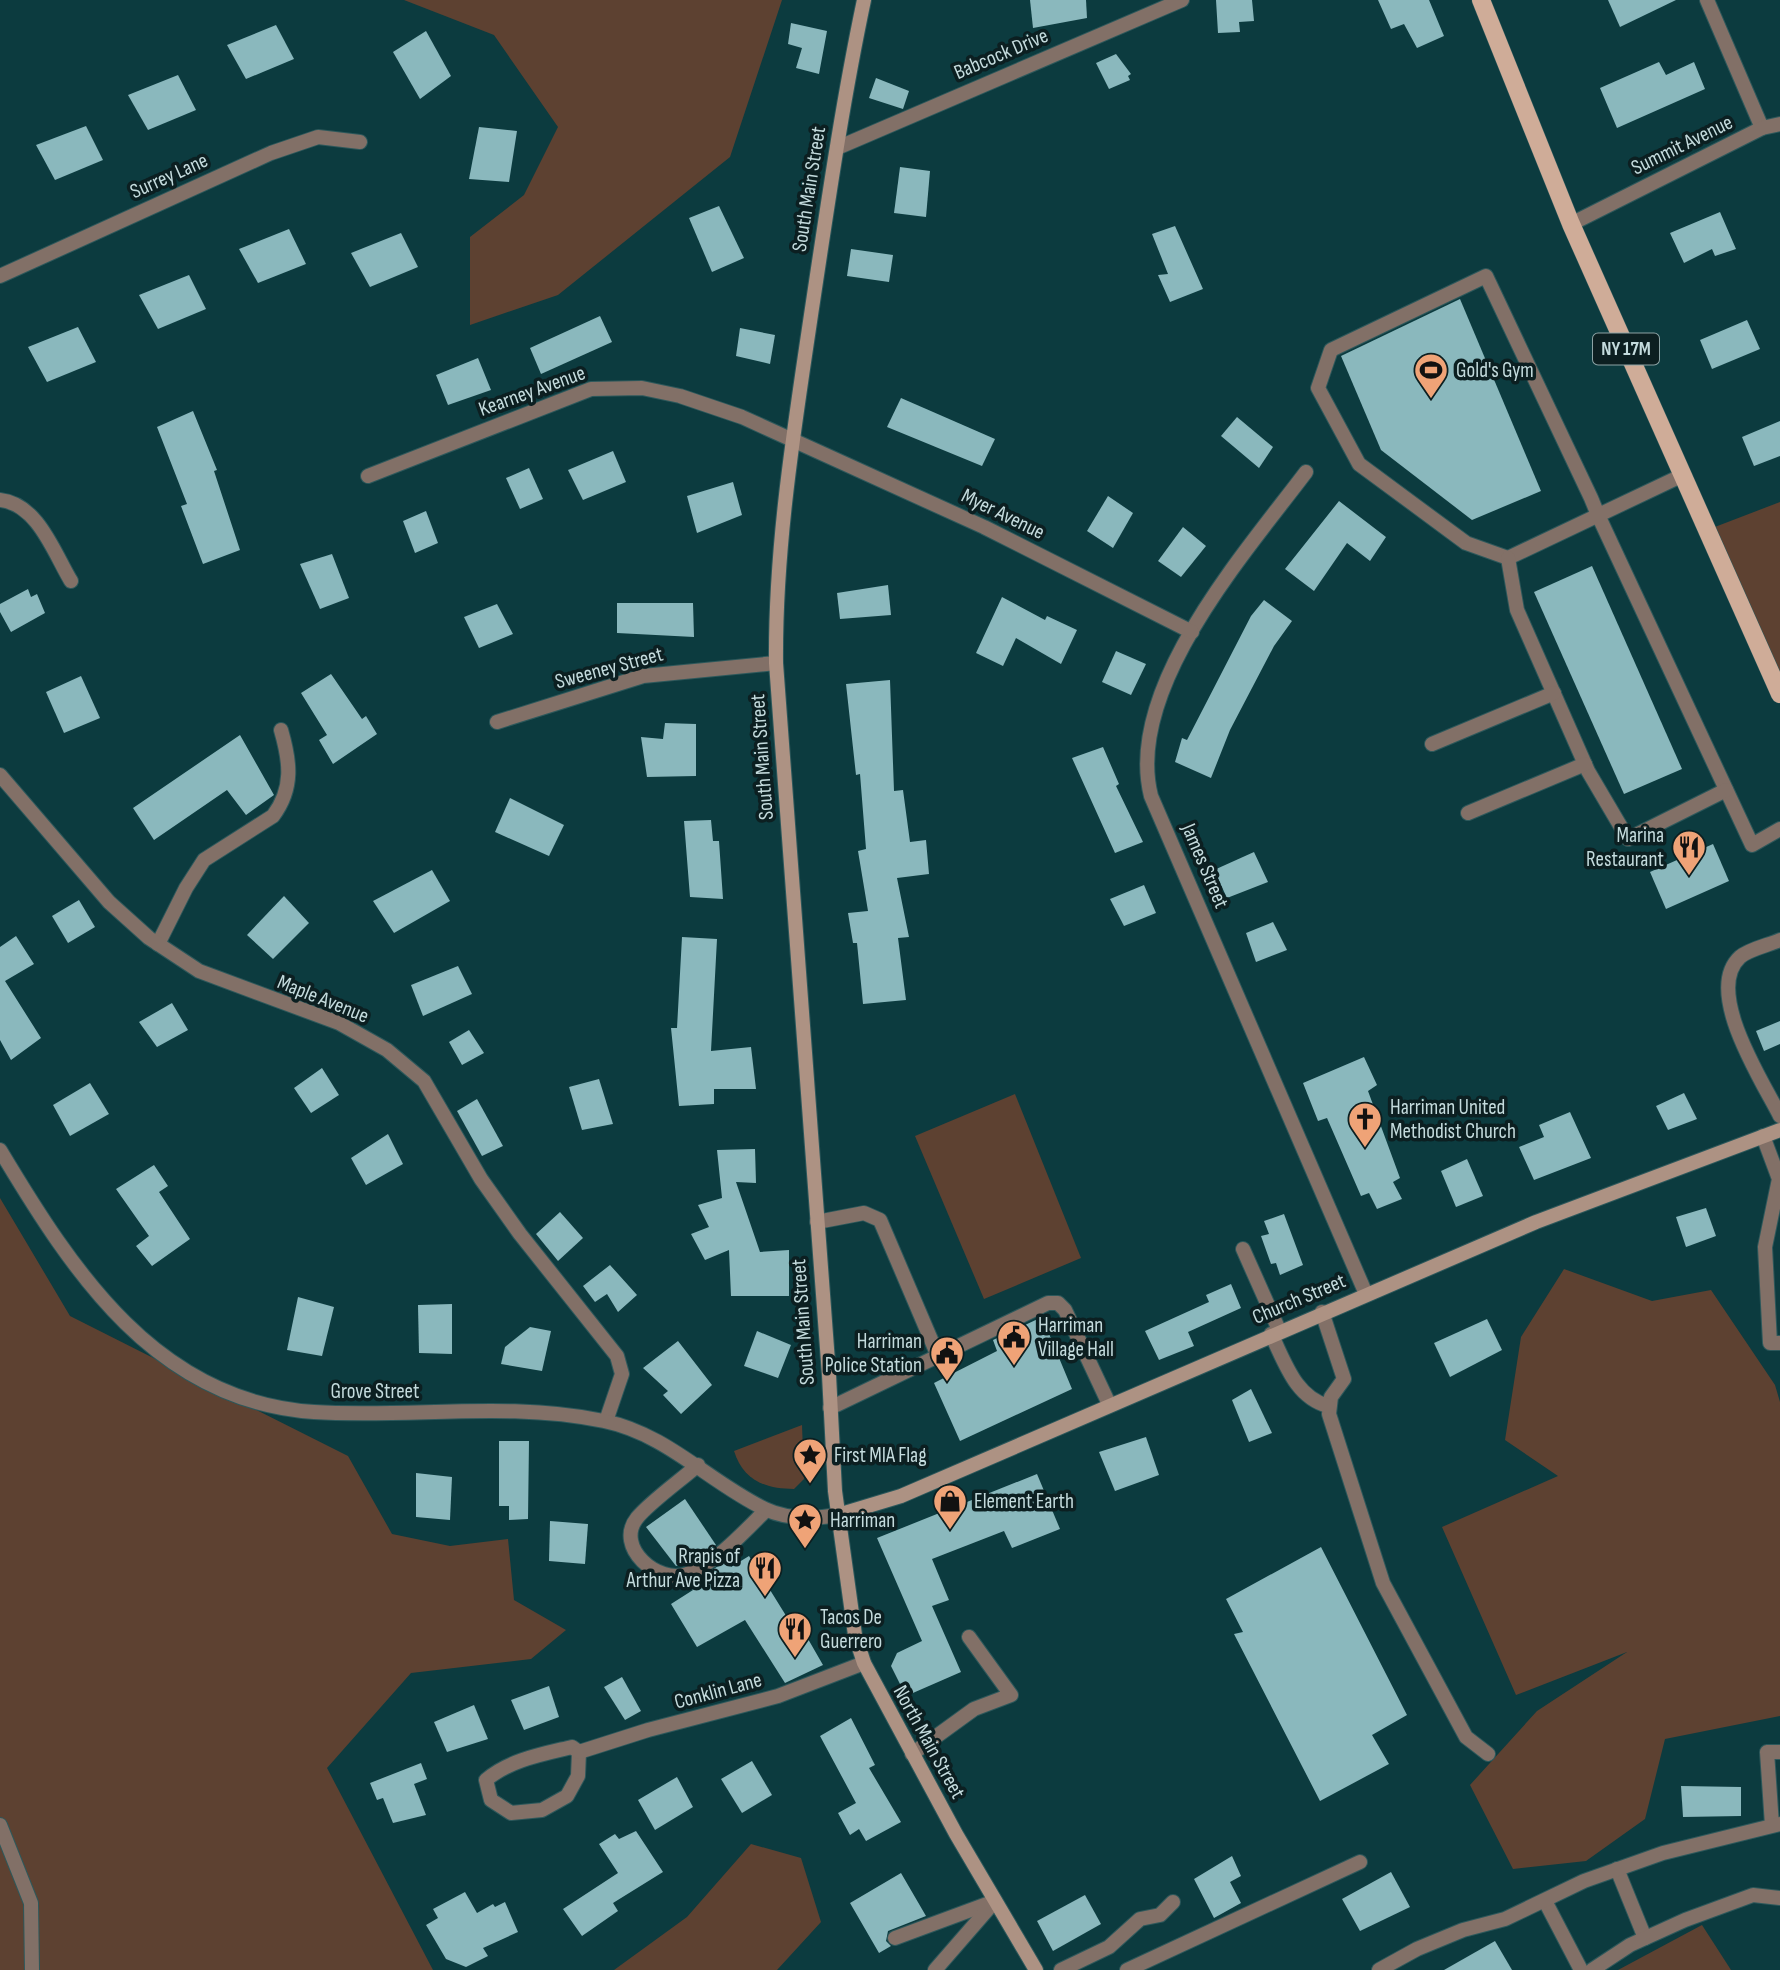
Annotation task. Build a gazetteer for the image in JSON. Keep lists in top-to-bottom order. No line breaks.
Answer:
{"streets":{"main road":["NY 17M"],"street":["Babcock Drive","Summit Avenue","Surrey Lane","South Main Street","Kearney Avenue","Myer Avenue","Sweeney Street","James Street","Maple Avenue","Church Street","Grove Street","Conklin Lane","North Main Street"]},"crossings":[["Babcock Drive","South Main Street"],["Summit Avenue","NY 17M"],["South Main Street","Kearney Avenue"],["South Main Street","Myer Avenue"],["South Main Street","Sweeney Street"],["South Main Street","Church Street"],["South Main Street","Grove Street"],["South Main Street","North Main Street"],["Kearney Avenue","Myer Avenue"],["Myer Avenue","James Street"],["James Street","Church Street"],["Maple Avenue","Grove Street"],["Church Street","Grove Street"],["Church Street","North Main Street"],["Grove Street","North Main Street"],["Conklin Lane","North Main Street"]],"places":{"sports":["Gold's Gym"],"restaurant":["Marina Restaurant","Rrapis of Arthur Ave Pizza","Tacos De Guerrero"],"church":["Harriman United Methodist Church"],"public building":["Harriman Village Hall","Harriman Police Station"],"place":["First MIA Flag","Harriman"],"shop":["Element Earth"]}}
